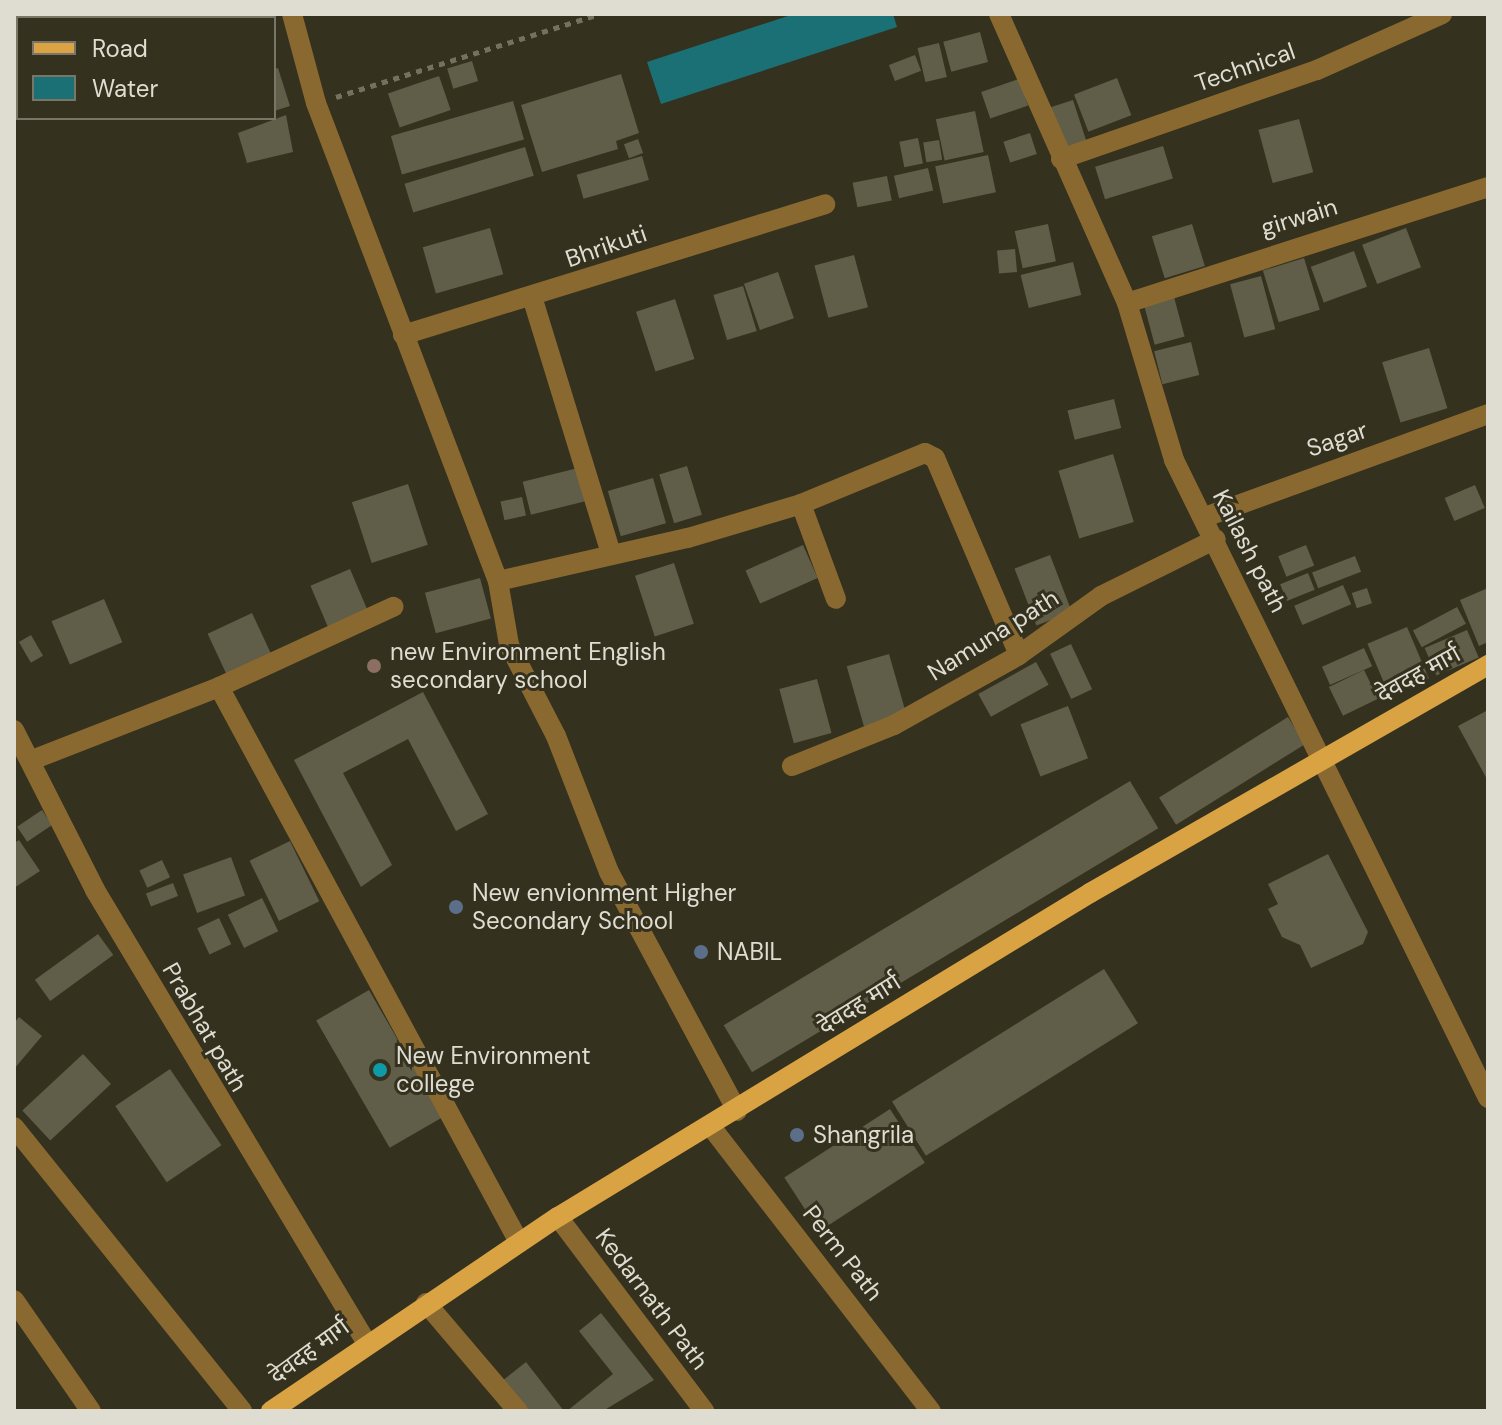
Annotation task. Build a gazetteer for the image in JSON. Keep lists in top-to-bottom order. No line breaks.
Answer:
{"streets":{"main road":["देवदह मार्ग"],"street":["Technical","girwain","Bhrikuti","Sagar","Kailash path","Namuna path","Prabhat path","Perm Path","Kedarnath Path"]},"crossings":[["Technical","Kailash path"],["girwain","Kailash path"],["Sagar","Kailash path"],["Kailash path","Namuna path"],["Kailash path","देवदह मार्ग"],["देवदह मार्ग","Prabhat path"],["देवदह मार्ग","Perm Path"],["देवदह मार्ग","Kedarnath Path"]],"places":["new Environment English secondary school","New envionment Higher Secondary School","NABIL","New Environment college","Shangrila"],"legend":["Road","Water"]}
